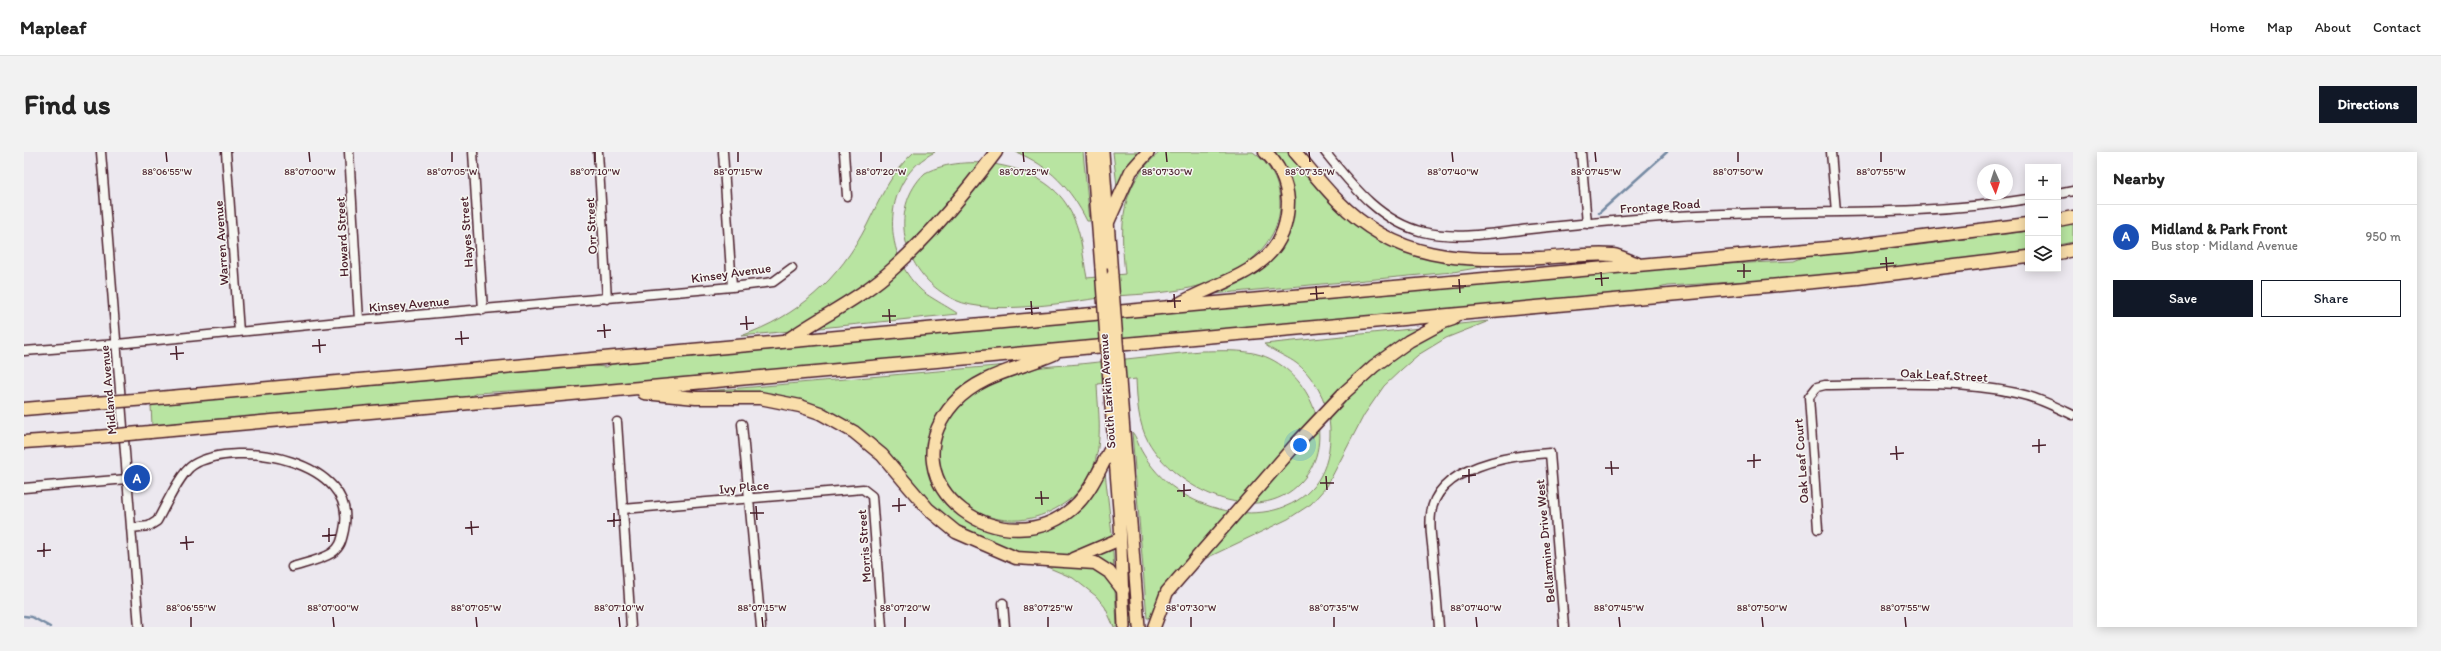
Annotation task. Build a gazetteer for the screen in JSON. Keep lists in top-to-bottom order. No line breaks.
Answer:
{"streets":{"main road":["South Larkin Avenue"],"street":["Frontage Road","Orr Street","Hayes Street","Howard Street","Warren Avenue","Kinsey Avenue","Oak Leaf Street","Midland Avenue","Oak Leaf Court","Ivy Place","Bellarmine Drive West","Morris Street"]},"crossings":[["Orr Street","Kinsey Avenue"],["Hayes Street","Kinsey Avenue"],["Howard Street","Kinsey Avenue"],["Warren Avenue","Kinsey Avenue"],["Kinsey Avenue","Midland Avenue"],["Oak Leaf Street","Oak Leaf Court"],["Ivy Place","Morris Street"]],"north":"bottom","page":{"header":"Mapleaf","nav":["Home","Map","About","Contact"],"buttons":["Directions",["Save","Share"]],"title":"Find us","heading":"Nearby","map_buttons":["+","−"],"list":[{"mark":"A","name":"Midland & Park Front","note":"Bus stop · Midland Avenue","value":"950 m"}],"pins":"A"},"coordinates":["88°06'55\"W","88°07'00\"W","88°07'05\"W","88°07'10\"W","88°07'15\"W","88°07'20\"W","88°07'30\"W","88°07'40\"W","88°07'45\"W","88°07'50\"W","88°07'55\"W","88°07'25\"W","88°07'35\"W"]}
